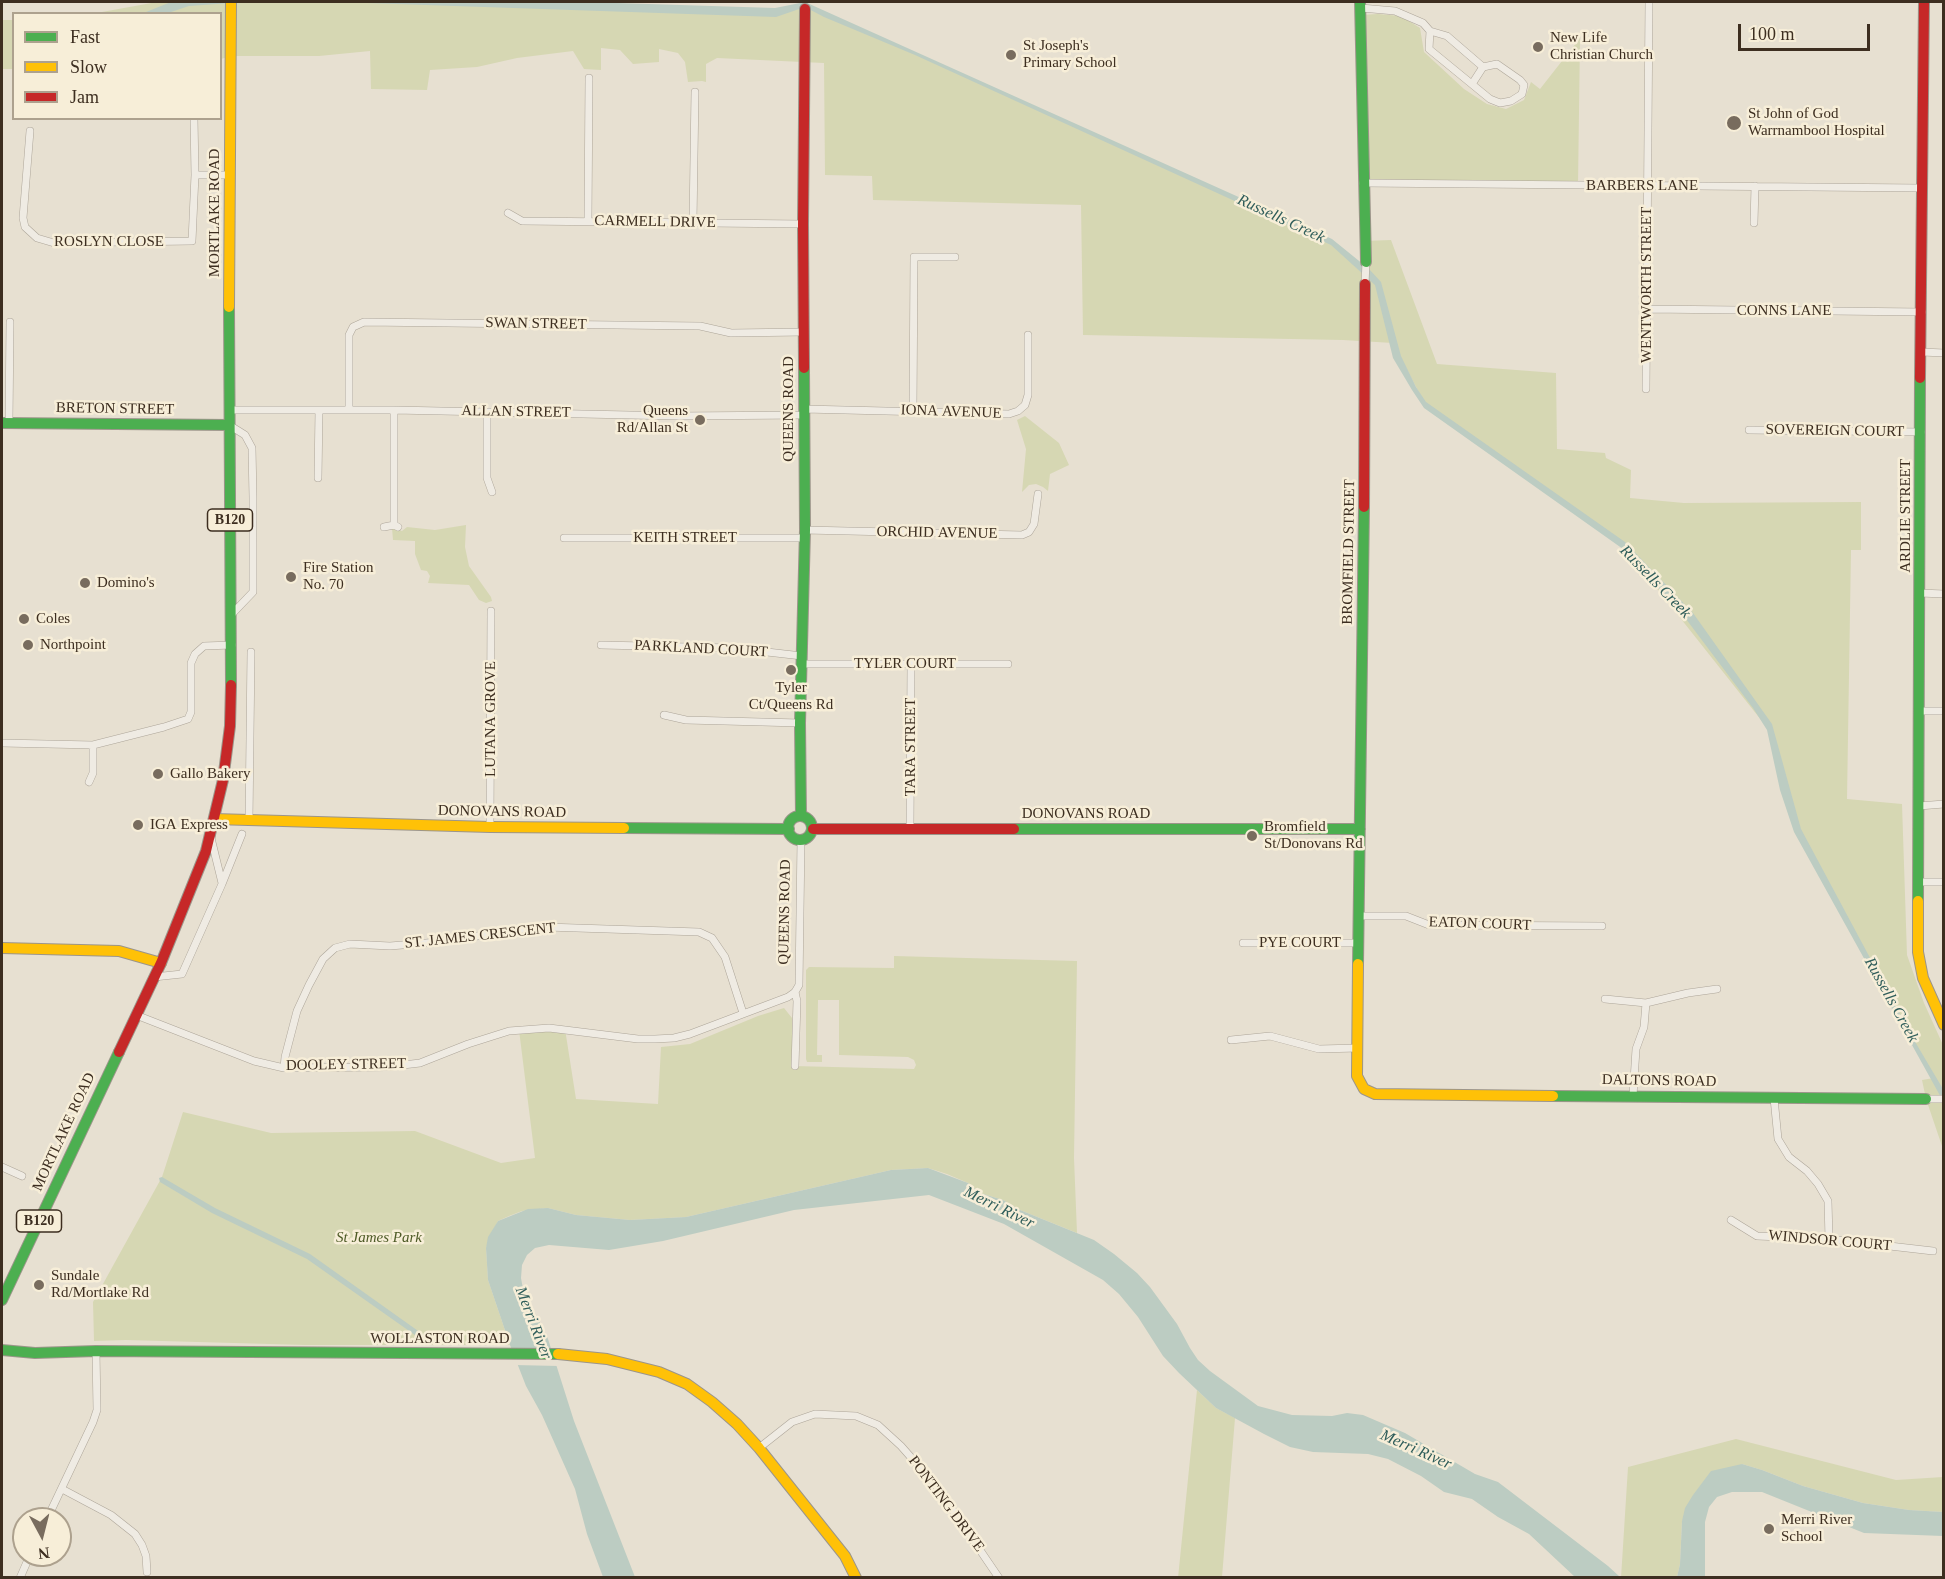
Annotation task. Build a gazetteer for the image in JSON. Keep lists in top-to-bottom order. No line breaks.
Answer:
{"streets":{"street":["BARBERS LANE","MORTLAKE ROAD","CARMELL DRIVE","ROSLYN CLOSE","WENTWORTH STREET","CONNS LANE","SWAN STREET","BRETON STREET","QUEENS ROAD","ALLAN STREET","IONA AVENUE","SOVEREIGN COURT","ARDLIE STREET","B120","ORCHID AVENUE","KEITH STREET","BROMFIELD STREET","PARKLAND COURT","TYLER COURT","LUTANA GROVE","TARA STREET","DONOVANS ROAD","EATON COURT","ST. JAMES CRESCENT","PYE COURT","DOOLEY STREET","DALTONS ROAD","WINDSOR COURT","WOLLASTON ROAD","PONTING DRIVE"]},"crossings":[["BARBERS LANE","WENTWORTH STREET"],["BARBERS LANE","ARDLIE STREET"],["BARBERS LANE","BROMFIELD STREET"],["MORTLAKE ROAD","BRETON STREET"],["MORTLAKE ROAD","ALLAN STREET"],["MORTLAKE ROAD","DONOVANS ROAD"],["MORTLAKE ROAD","DOOLEY STREET"],["CARMELL DRIVE","QUEENS ROAD"],["WENTWORTH STREET","CONNS LANE"],["CONNS LANE","ARDLIE STREET"],["SWAN STREET","QUEENS ROAD"],["SWAN STREET","ALLAN STREET"],["QUEENS ROAD","ALLAN STREET"],["QUEENS ROAD","IONA AVENUE"],["QUEENS ROAD","ORCHID AVENUE"],["QUEENS ROAD","KEITH STREET"],["QUEENS ROAD","PARKLAND COURT"],["QUEENS ROAD","TYLER COURT"],["QUEENS ROAD","DONOVANS ROAD"],["QUEENS ROAD","DOOLEY STREET"],["ALLAN STREET","IONA AVENUE"],["SOVEREIGN COURT","ARDLIE STREET"],["ORCHID AVENUE","KEITH STREET"],["BROMFIELD STREET","DONOVANS ROAD"],["BROMFIELD STREET","EATON COURT"],["BROMFIELD STREET","PYE COURT"],["BROMFIELD STREET","DALTONS ROAD"],["PARKLAND COURT","TYLER COURT"],["TYLER COURT","TARA STREET"],["LUTANA GROVE","DONOVANS ROAD"],["TARA STREET","DONOVANS ROAD"],["ST. JAMES CRESCENT","DOOLEY STREET"],["WOLLASTON ROAD","PONTING DRIVE"]],"water":["Russells Creek","Merri River"],"parks":["St James Park"],"places":["New Life Christian Church","St Joseph's Primary School","St John of God Warrnambool Hospital","Queens Rd/Allan St","Fire Station No. 70","Domino's","Coles","Northpoint","Tyler Ct/Queens Rd","Gallo Bakery","IGA Express","Bromfield St/Donovans Rd","Sundale Rd/Mortlake Rd","Merri River School"],"legend":["Fast","Slow","Jam"],"scale_bar":"100 m","north":"bottom"}
